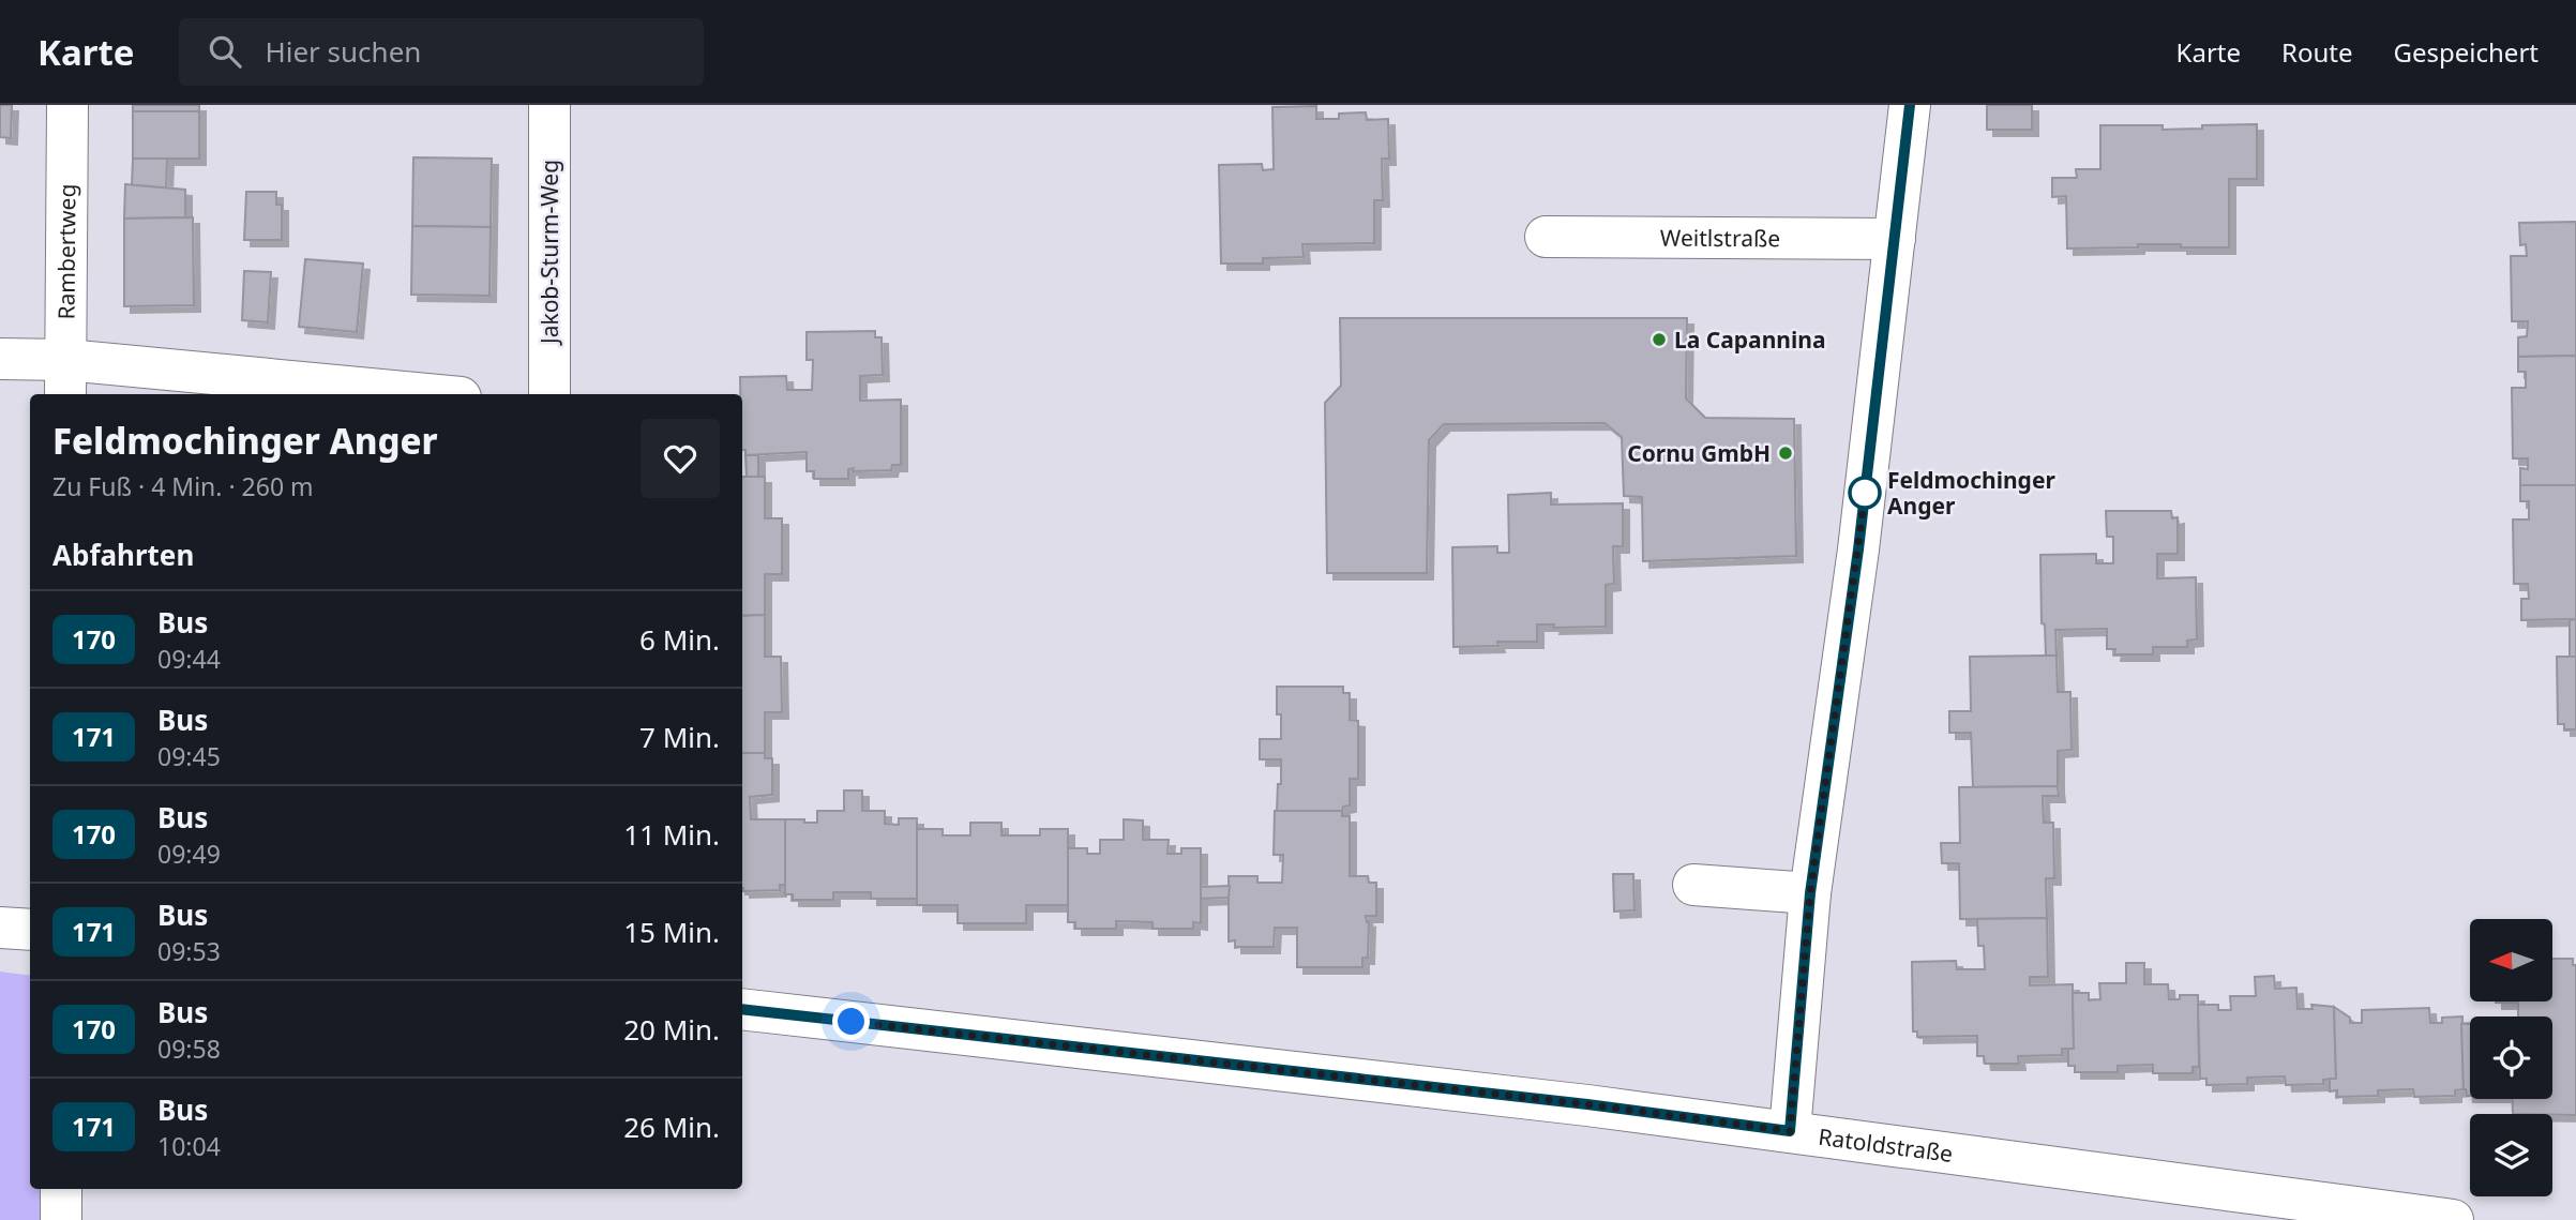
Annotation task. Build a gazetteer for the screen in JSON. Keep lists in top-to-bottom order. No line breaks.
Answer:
{"streets":{"street":["Weitlstraße","Rambertweg","Jakob-Sturm-Weg","Ratoldstraße"]},"places":["La Capannina","Cornu GmbH","Feldmochinger Anger"],"lines":["bus line 170"],"north":"left","page":{"header":"Karte","search":"Hier suchen","nav":["Karte","Route","Gespeichert"],"heading":[["Feldmochinger Anger","Zu Fuß · 4 Min. · 260 m"],"Abfahrten"],"list":[{"mark":"170","name":"Bus","note":"09:44","value":"6 Min."},{"mark":"171","name":"Bus","note":"09:45","value":"7 Min."},{"mark":"170","name":"Bus","note":"09:49","value":"11 Min."},{"mark":"171","name":"Bus","note":"09:53","value":"15 Min."},{"mark":"170","name":"Bus","note":"09:58","value":"20 Min."},{"mark":"171","name":"Bus","note":"10:04","value":"26 Min."}]}}
